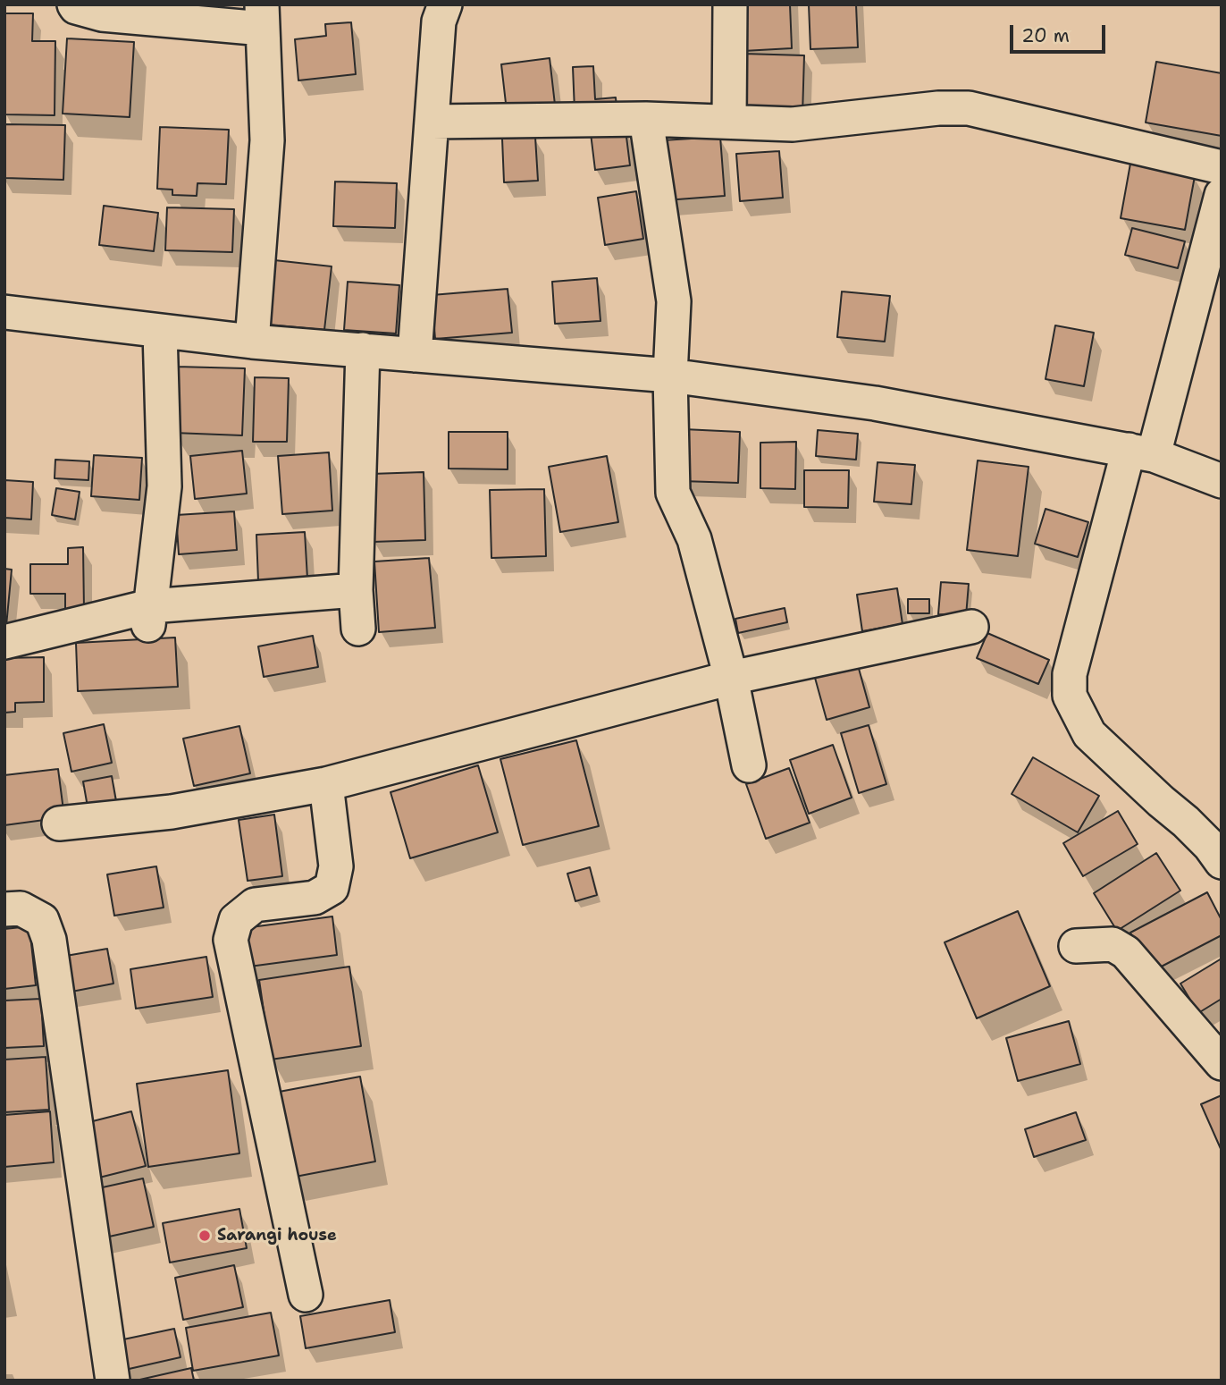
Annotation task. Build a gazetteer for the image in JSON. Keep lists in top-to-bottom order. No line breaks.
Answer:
{"places":["Sarangi house"],"scale_bar":"20 m"}
